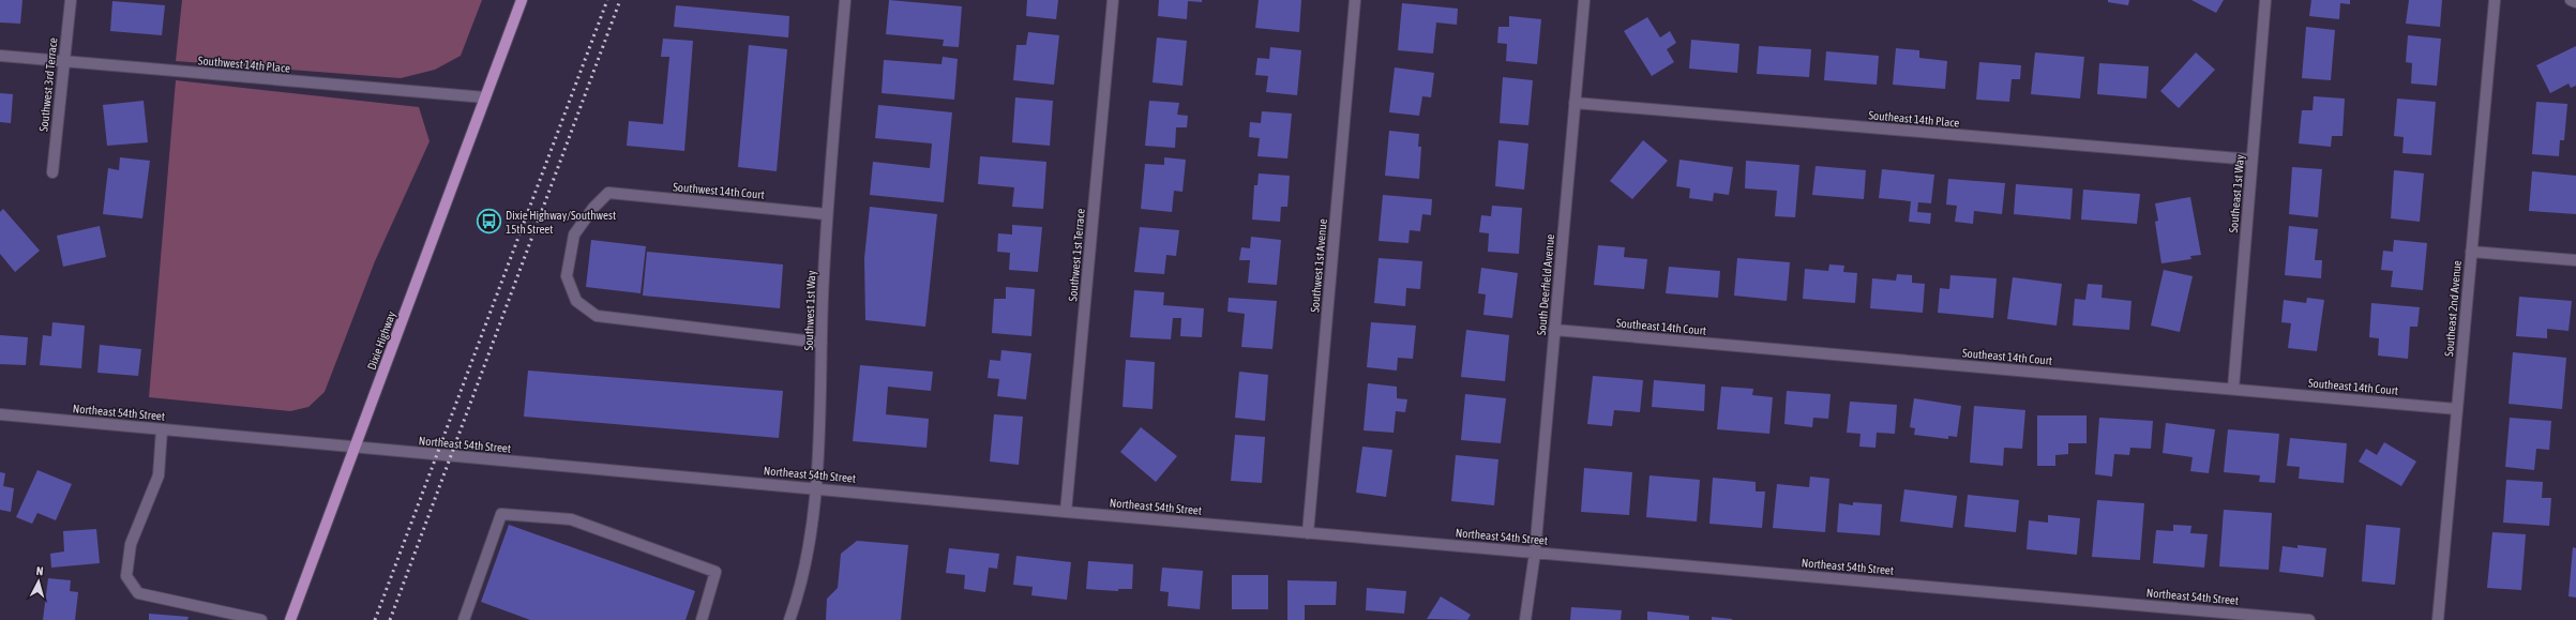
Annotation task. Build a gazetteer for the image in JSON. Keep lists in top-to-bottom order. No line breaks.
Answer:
{"streets":{"main road":["Dixie Highway"],"street":["Southwest 14th Place","Southwest 3rd Terrace","Southeast 14th Place","Southwest 14th Court","Southeast 1st Way","Southwest 1st Terrace","Southwest 1st Avenue","South Deerfield Avenue","Southeast 2nd Avenue","Southwest 1st Way","Southeast 14th Court","Northeast 54th Street"]},"crossings":[["Southwest 14th Place","Southwest 3rd Terrace"],["Southwest 14th Place","Dixie Highway"],["Southeast 14th Place","Southeast 1st Way"],["Southeast 14th Place","South Deerfield Avenue"],["Southwest 14th Court","Southwest 1st Way"],["Southeast 1st Way","Southeast 14th Court"],["Southwest 1st Terrace","Northeast 54th Street"],["Southwest 1st Avenue","Northeast 54th Street"],["South Deerfield Avenue","Southeast 14th Court"],["South Deerfield Avenue","Northeast 54th Street"],["Southeast 2nd Avenue","Southeast 14th Court"],["Southwest 1st Way","Northeast 54th Street"],["Dixie Highway","Northeast 54th Street"]],"places":{"bus stop":["Dixie Highway/Southwest 15th Street"]},"north":"top"}
